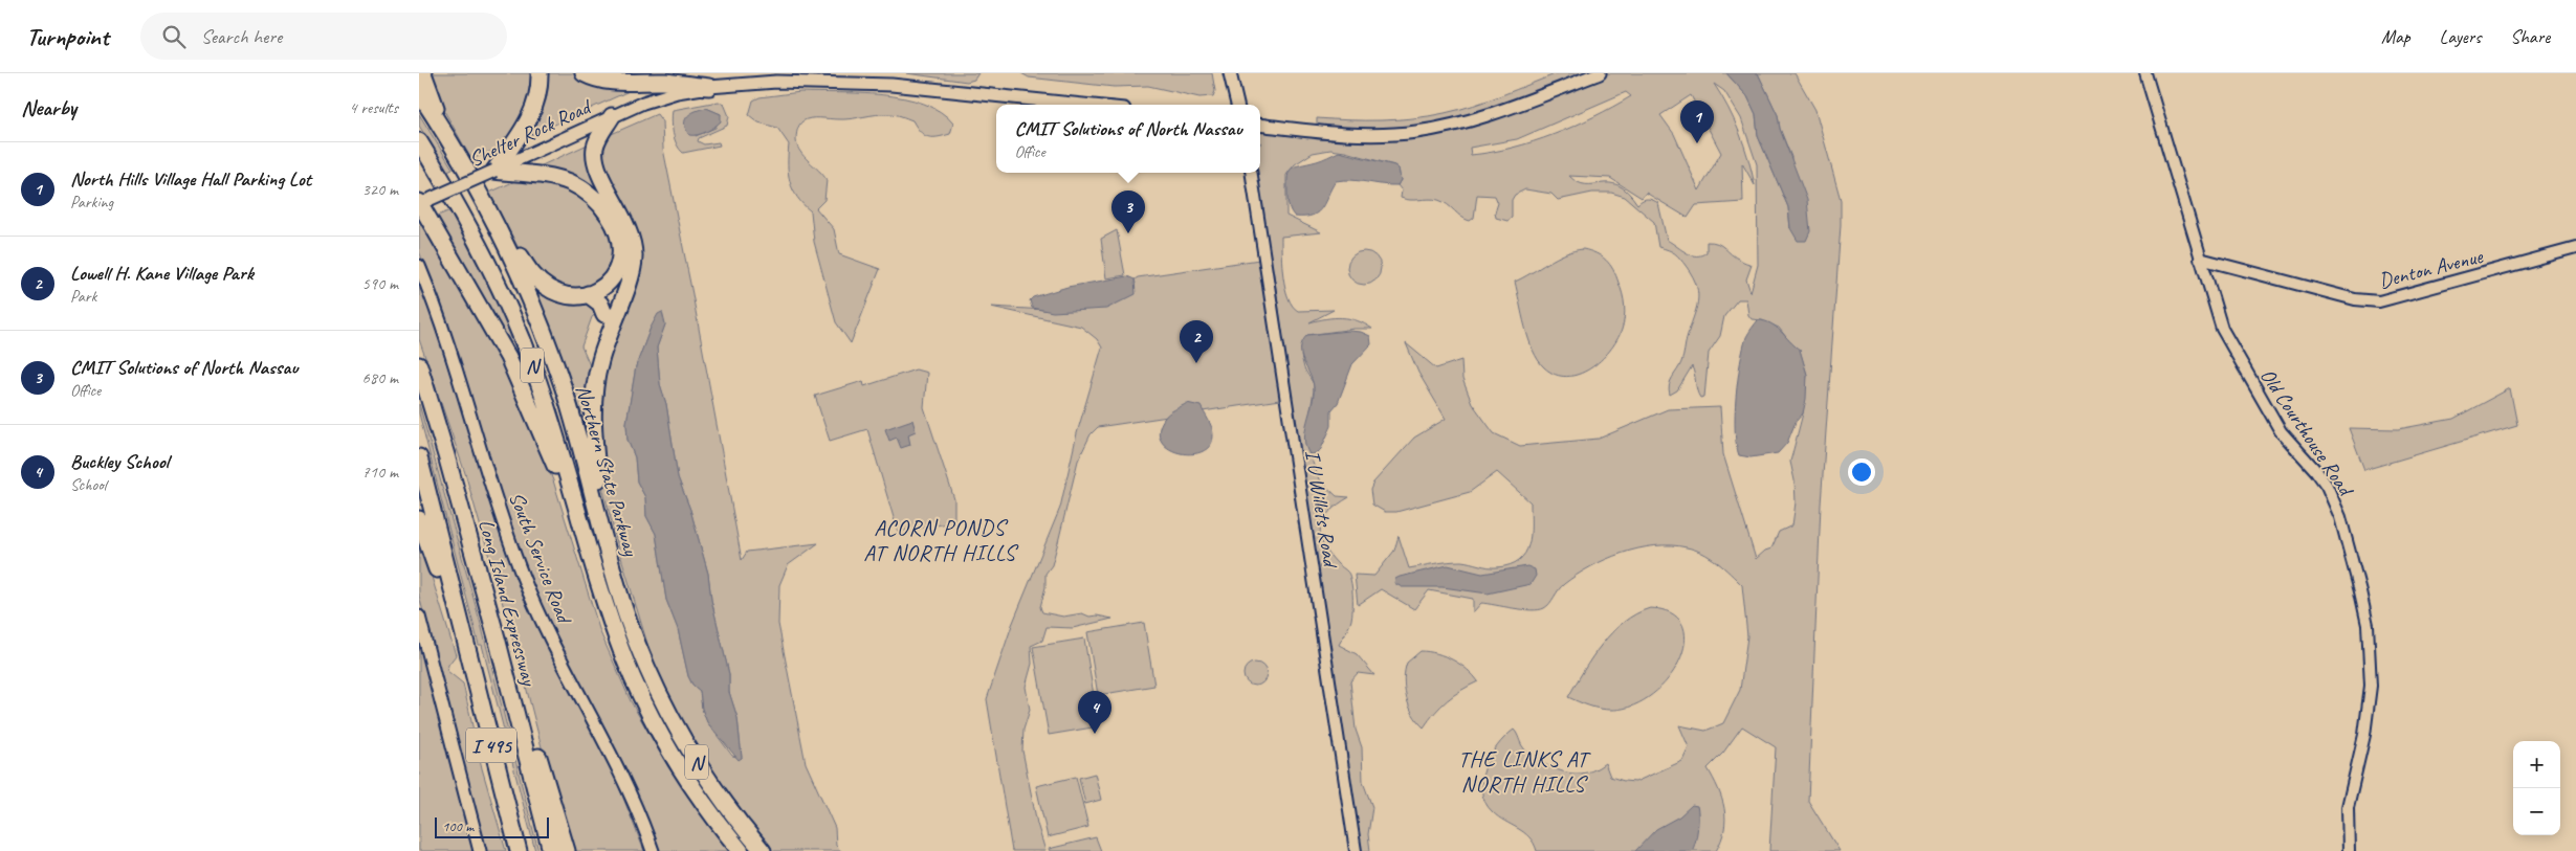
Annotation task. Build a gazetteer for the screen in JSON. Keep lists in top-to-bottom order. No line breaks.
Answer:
{"streets":{"highway":["N","Northern State Parkway","Long Island Expressway","I 495"],"main road":["Shelter Rock Road","South Service Road"],"street":["Denton Avenue","Old Courthouse Road","I U Willets Road"]},"crossings":[["Denton Avenue","Old Courthouse Road"]],"districts":["ACORN PONDS AT NORTH HILLS","THE LINKS AT NORTH HILLS"],"scale_bar":"100 m","page":{"header":"Turnpoint","search":"Search here","nav":["Map","Layers","Share"],"heading":["Nearby","4 results"],"pins":["1","3","2","4"],"popup":["CMIT Solutions of North Nassau","Office"],"list":[{"mark":"1","name":"North Hills Village Hall Parking Lot","note":"Parking","value":"320 m"},{"mark":"2","name":"Lowell H. Kane Village Park","note":"Park","value":"590 m"},{"mark":"3","name":"CMIT Solutions of North Nassau","note":"Office","value":"680 m"},{"mark":"4","name":"Buckley School","note":"School","value":"710 m"}],"map_buttons":["+","−"],"scale":"100 m"}}
